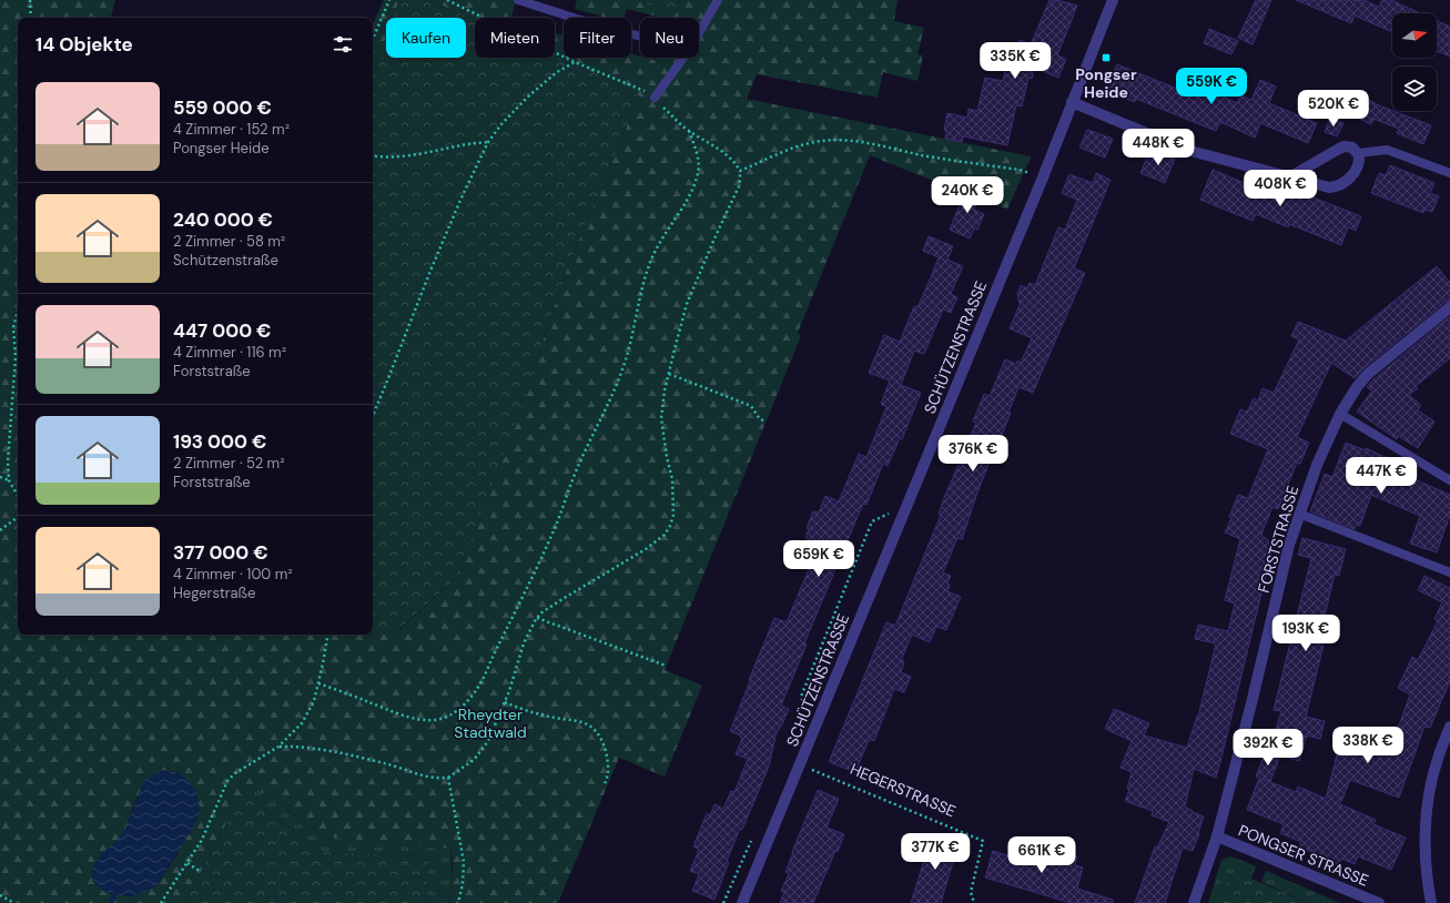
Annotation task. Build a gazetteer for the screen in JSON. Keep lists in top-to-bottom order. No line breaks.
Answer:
{"streets":{"street":["SCHÜTZENSTRASSE","FORSTSTRASSE","PONGSER STRASSE"],"path":["HEGERSTRASSE"]},"crossings":[["SCHÜTZENSTRASSE","HEGERSTRASSE"],["FORSTSTRASSE","PONGSER STRASSE"]],"parks":["Rheydter Stadtwald"],"places":{"transit":["Pongser Heide"]},"north":"right","page":{"chip":["Kaufen","Mieten","Filter","Neu"],"heading":"14 Objekte","price":["335K €","559K €","520K €","448K €","408K €","240K €","376K €","447K €","659K €","193K €","338K €","392K €","377K €","661K €"],"list":[{"name":"559 000 €","note":"4 Zimmer · 152 m² · Pongser Heide"},{"name":"240 000 €","note":"2 Zimmer · 58 m² · Schützenstraße"},{"name":"447 000 €","note":"4 Zimmer · 116 m² · Forststraße"},{"name":"193 000 €","note":"2 Zimmer · 52 m² · Forststraße"},{"name":"377 000 €","note":"4 Zimmer · 100 m² · Hegerstraße"}]}}
